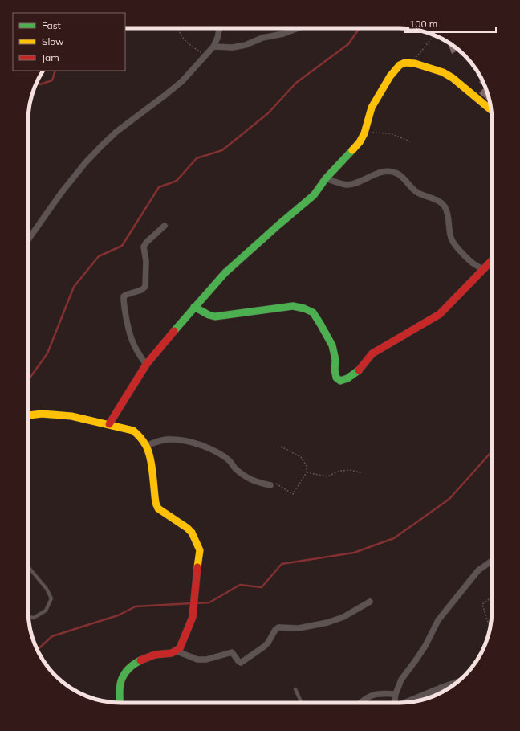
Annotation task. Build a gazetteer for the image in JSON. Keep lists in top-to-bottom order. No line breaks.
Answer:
{"legend":["Fast","Slow","Jam"],"scale_bar":"100 m"}
